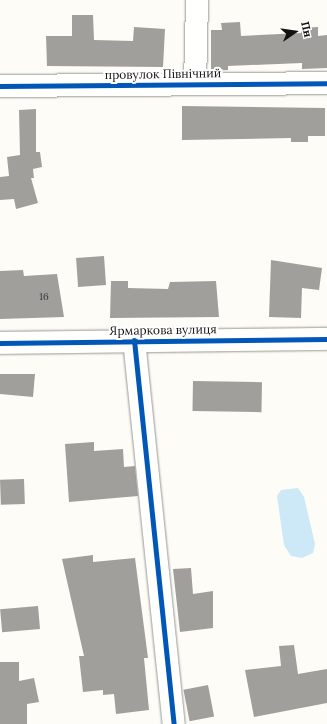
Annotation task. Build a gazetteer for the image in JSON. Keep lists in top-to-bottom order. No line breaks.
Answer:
{"streets":{"street":["провулок Північний","Ярмаркова вулиця"]},"house_numbers":["16"],"north":"right"}
